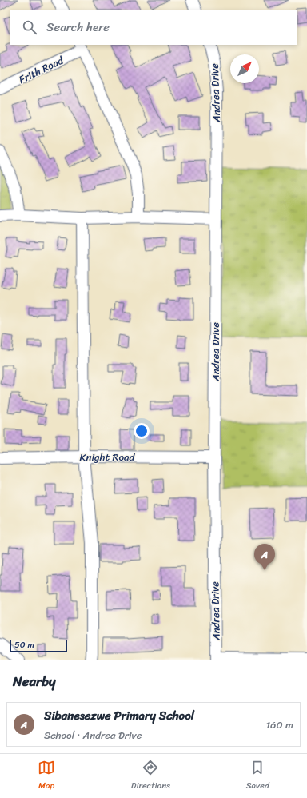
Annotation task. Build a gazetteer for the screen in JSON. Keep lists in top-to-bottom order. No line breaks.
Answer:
{"streets":{"street":["Frith Road","Andrea Drive","Knight Road"]},"crossings":[["Andrea Drive","Knight Road"]],"scale_bar":"50 m","north":"top right","page":{"search":"Search here","pins":"A","scale":"50 m","heading":"Nearby","list":[{"mark":"A","name":"Sibanesezwe Primary School","note":"School · Andrea Drive","value":"160 m"}],"nav":["Map","Directions","Saved"]}}
